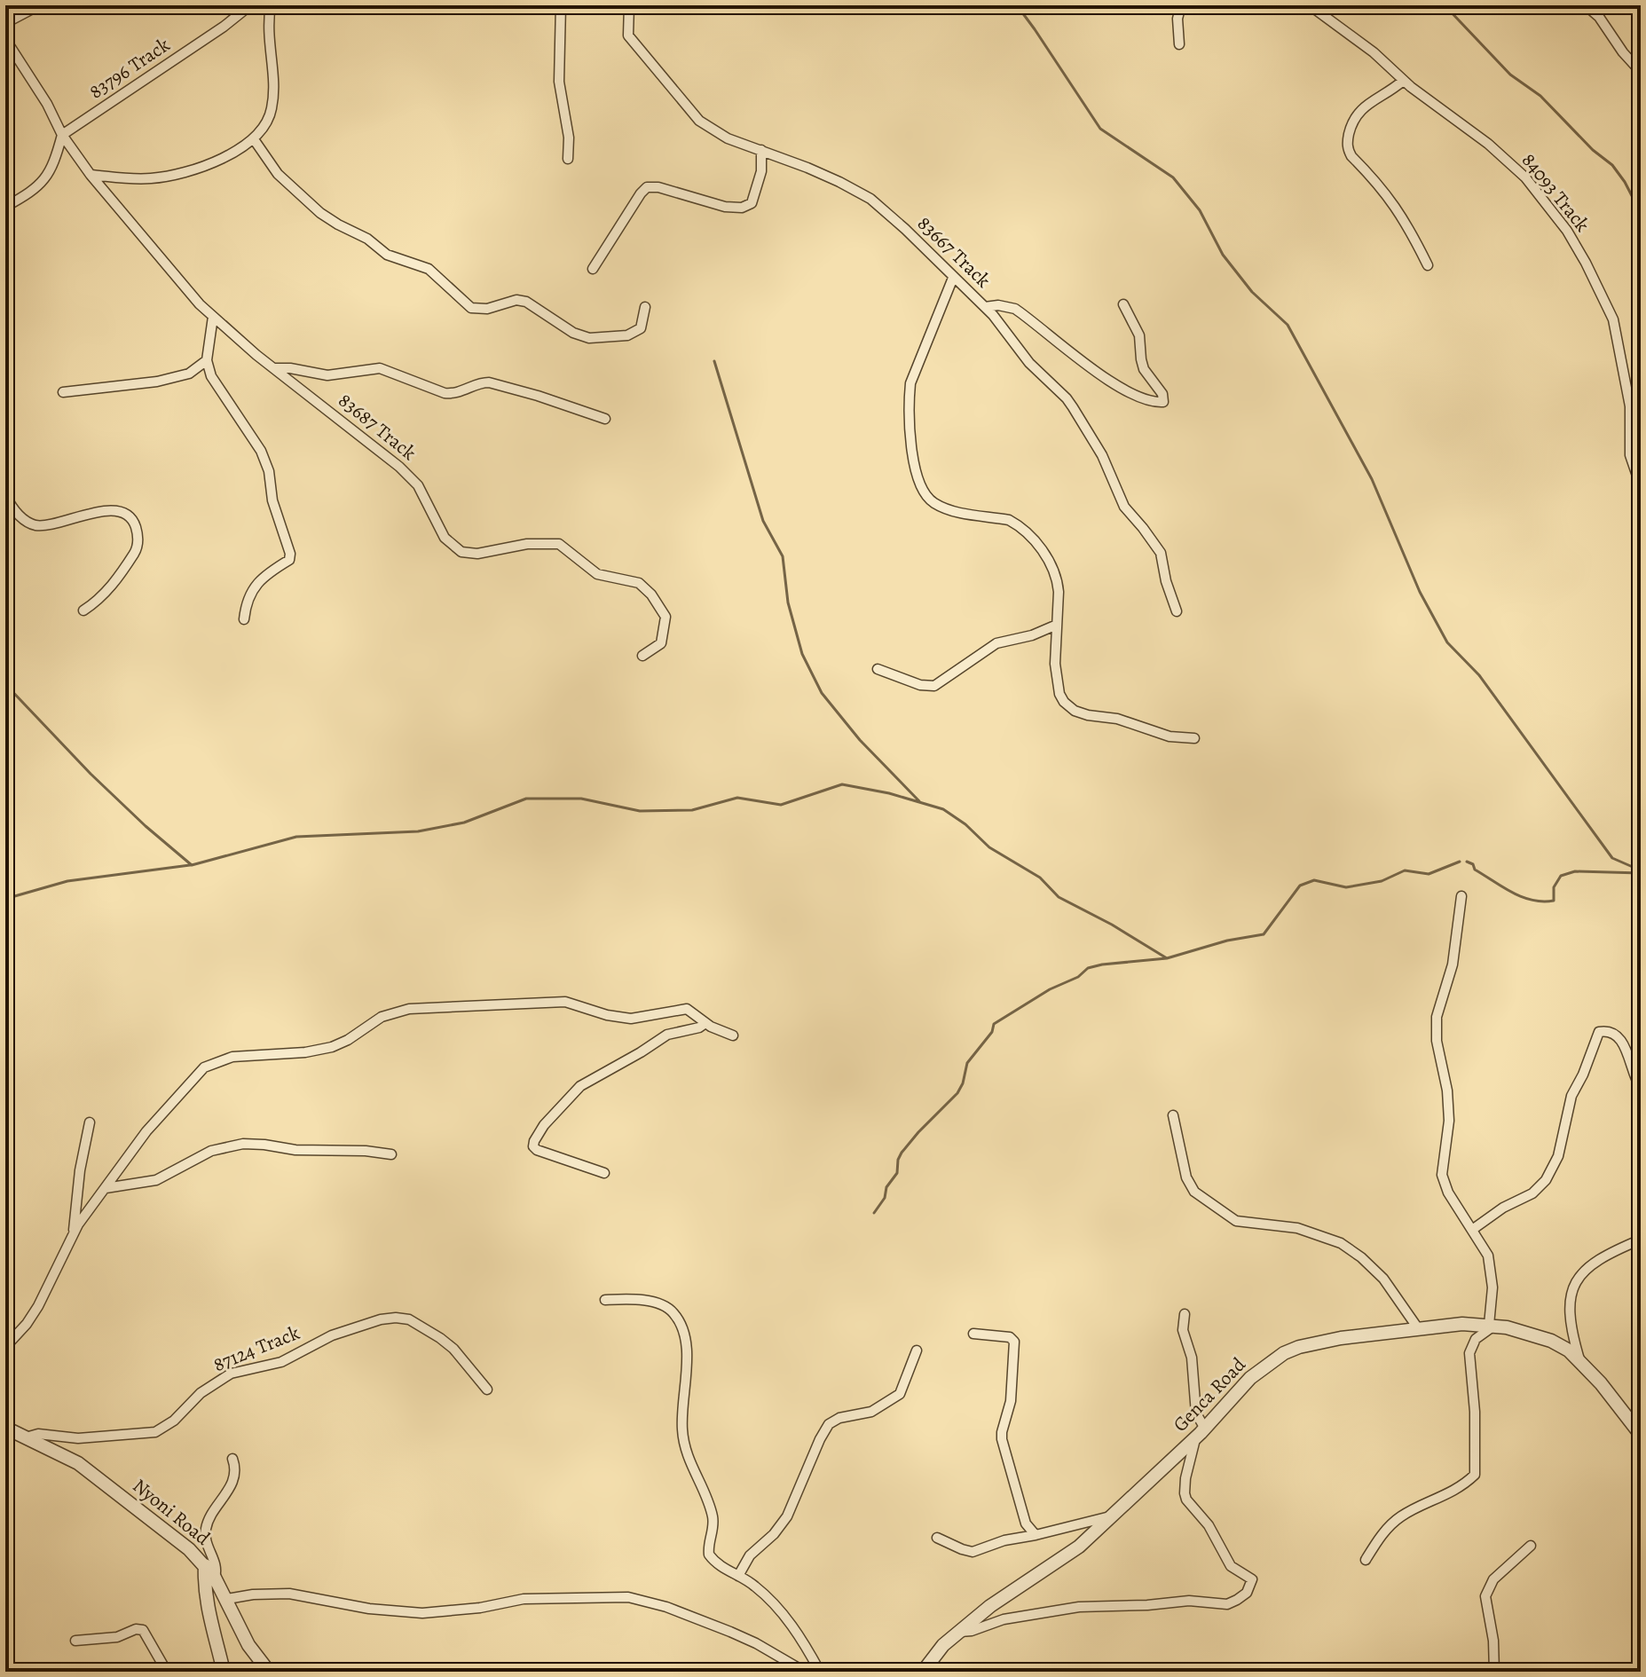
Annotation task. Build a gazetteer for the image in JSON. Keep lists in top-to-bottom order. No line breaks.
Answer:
{"streets":{"street":["83796 Track","84093 Track","83667 Track","83687 Track","87124 Track","Genca Road","Nyoni Road"]},"crossings":[["83796 Track","83687 Track"],["87124 Track","Nyoni Road"]]}
